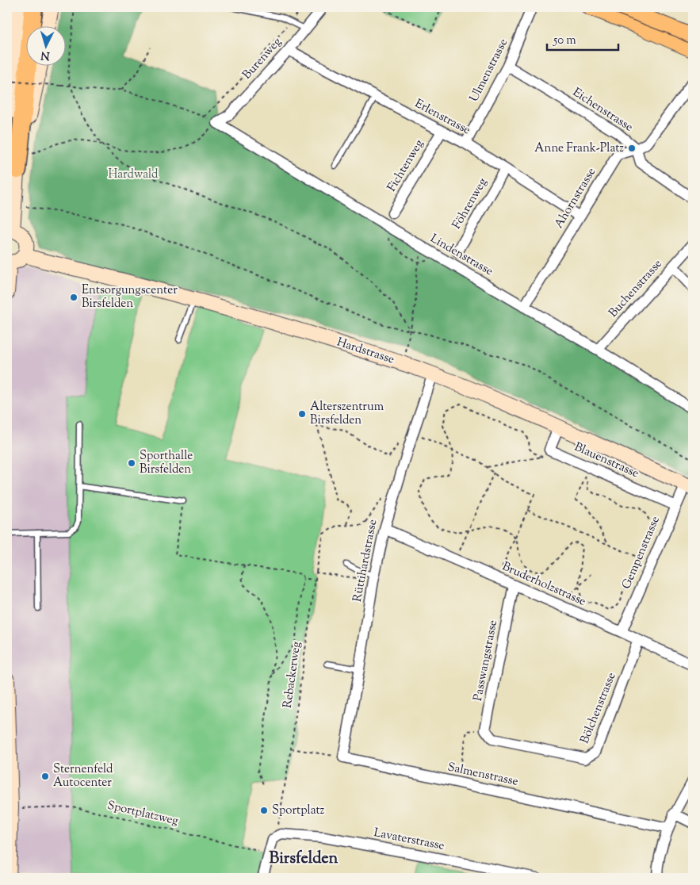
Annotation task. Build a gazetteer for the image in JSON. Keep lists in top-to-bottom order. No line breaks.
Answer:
{"streets":{"street":["Burenweg","Ulmenstrasse","Eichenstrasse","Erlenstrasse","Fichtenweg","Ahornstrasse","Föhrenweg","Lindenstrasse","Buchenstrasse","Hardstrasse","Blauenstrasse","Gempenstrasse","Rüttihardstrasse","Bruderholzstrasse","Passwangstrasse","Bölchenstrasse","Salmenstrasse","Lavaterstrasse"],"path":["Rebackerweg","Sportplatzweg"]},"crossings":[["Burenweg","Erlenstrasse"],["Burenweg","Lindenstrasse"],["Ulmenstrasse","Eichenstrasse"],["Ulmenstrasse","Erlenstrasse"],["Eichenstrasse","Ahornstrasse"],["Erlenstrasse","Fichtenweg"],["Erlenstrasse","Ahornstrasse"],["Erlenstrasse","Föhrenweg"],["Ahornstrasse","Lindenstrasse"],["Lindenstrasse","Buchenstrasse"],["Hardstrasse","Blauenstrasse"],["Hardstrasse","Gempenstrasse"],["Hardstrasse","Rüttihardstrasse"],["Blauenstrasse","Gempenstrasse"],["Gempenstrasse","Bruderholzstrasse"],["Rüttihardstrasse","Bruderholzstrasse"],["Rüttihardstrasse","Salmenstrasse"],["Bruderholzstrasse","Passwangstrasse"],["Bruderholzstrasse","Bölchenstrasse"],["Passwangstrasse","Bölchenstrasse"],["Rebackerweg","Lavaterstrasse"]],"districts":["Birsfelden"],"parks":["Hardwald"],"places":["Anne Frank-Platz","Entsorgungscenter Birsfelden","Alterszentrum Birsfelden","Sporthalle Birsfelden","Sternenfeld Autocenter","Sportplatz"],"scale_bar":"50 m","north":"bottom"}
